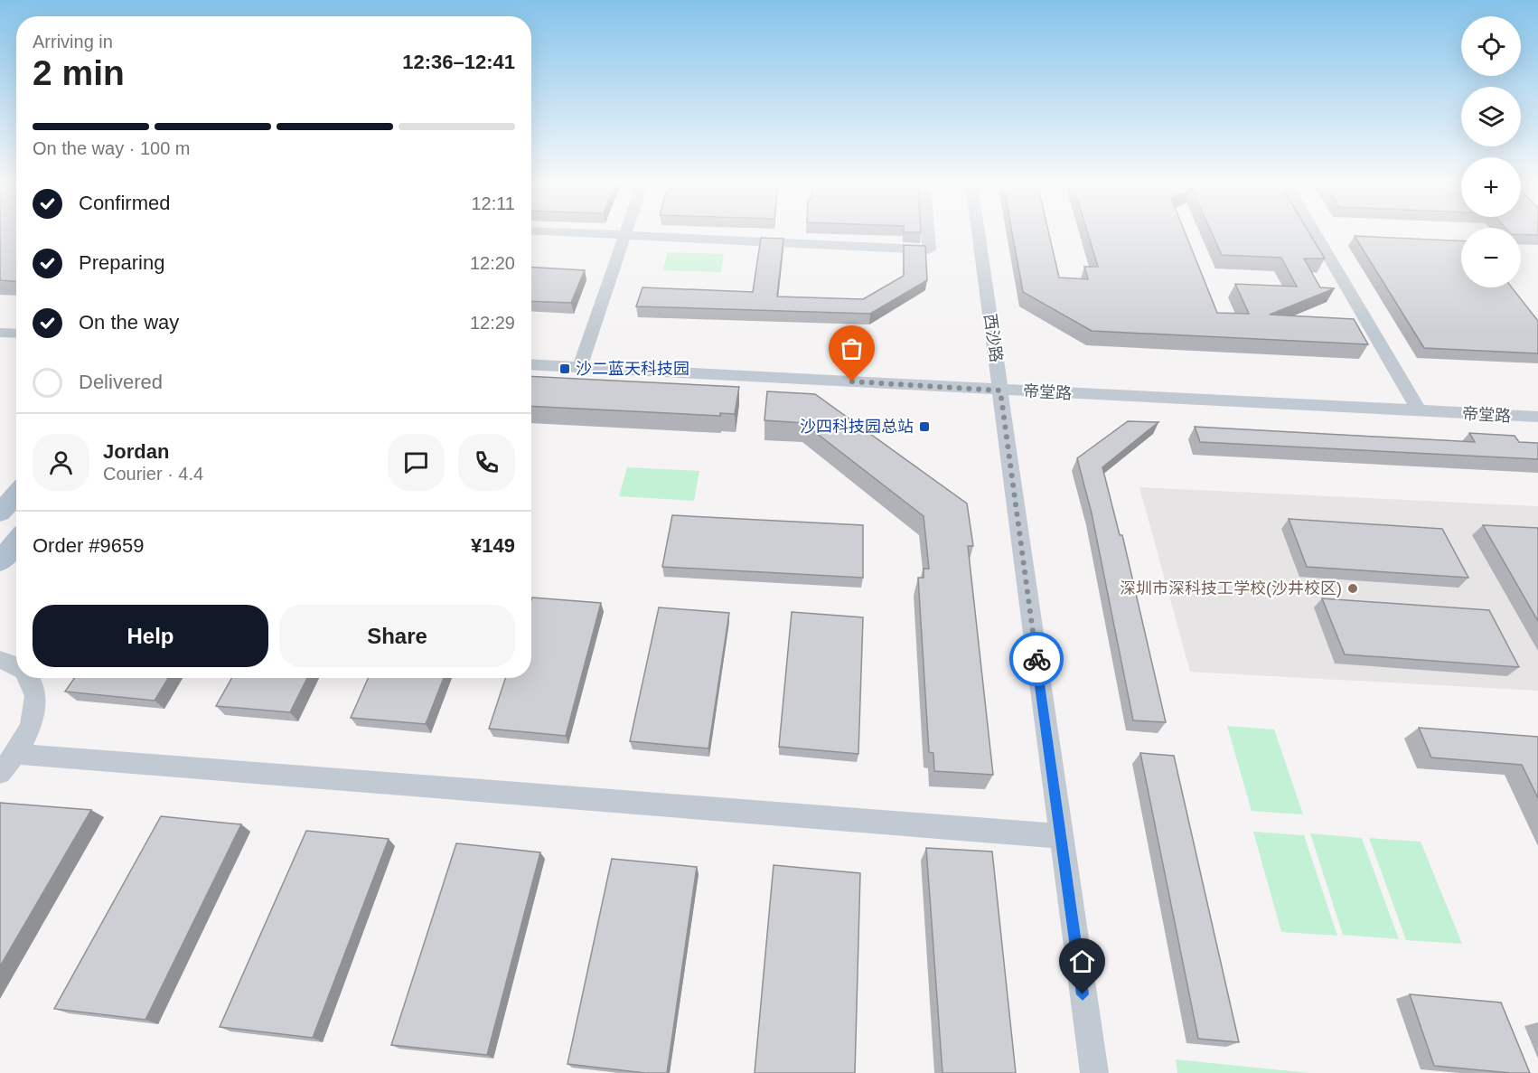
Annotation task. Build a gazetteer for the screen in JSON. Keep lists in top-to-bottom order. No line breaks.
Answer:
{"streets":{"street":["西沙路","帝堂路"]},"crossings":[["西沙路","帝堂路"]],"places":{"transit":["沙二蓝天科技园","沙四科技园总站"],"other":["深圳市深科技工学校(沙井校区)"]},"page":{"map_buttons":["+","−"],"heading":["2 min","Arriving in","12:36–12:41"],"panel":["Jordan","Courier · 4.4","Order #9659","¥149"],"bar":"On the way · 100 m","list":[["Confirmed","12:11"],["Preparing","12:20"],["On the way","12:29"],"Delivered"],"buttons":["Help","Share"]}}
